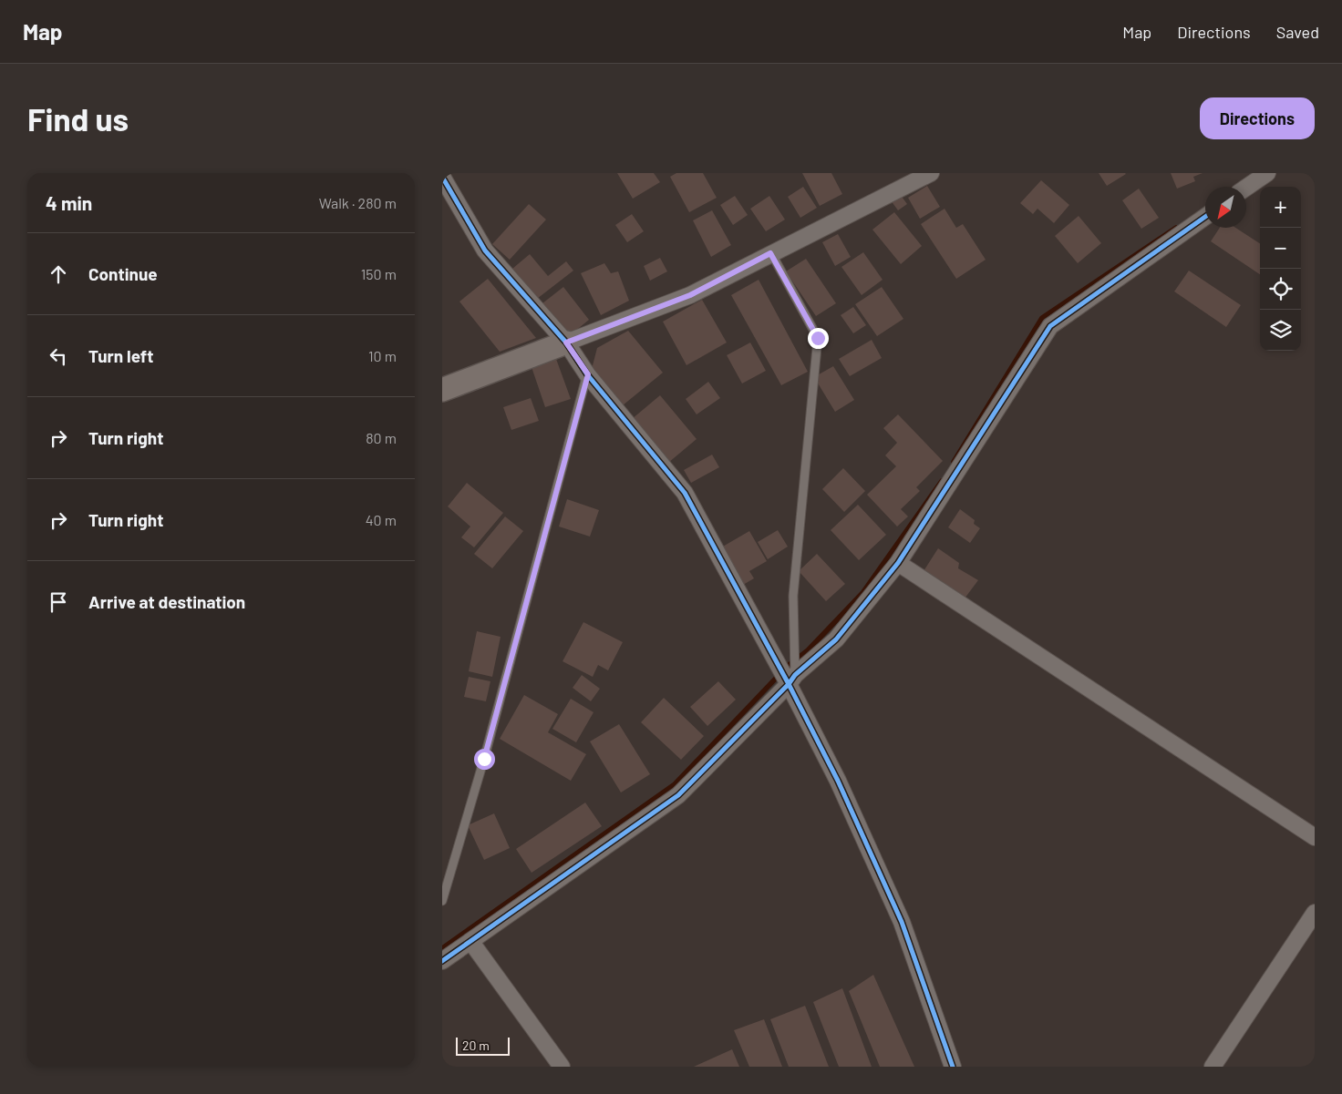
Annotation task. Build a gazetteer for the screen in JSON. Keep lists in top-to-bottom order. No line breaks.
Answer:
{"scale_bar":"20 m","north":"bottom left","page":{"header":"Map","nav":["Map","Directions","Saved"],"buttons":"Directions","title":"Find us","heading":["4 min","Walk · 280 m"],"map_buttons":["+","−"],"list":[["Continue","150 m"],["Turn left","10 m"],["Turn right","80 m"],["Turn right","40 m"],"Arrive at destination"],"scale":"20 m"}}
